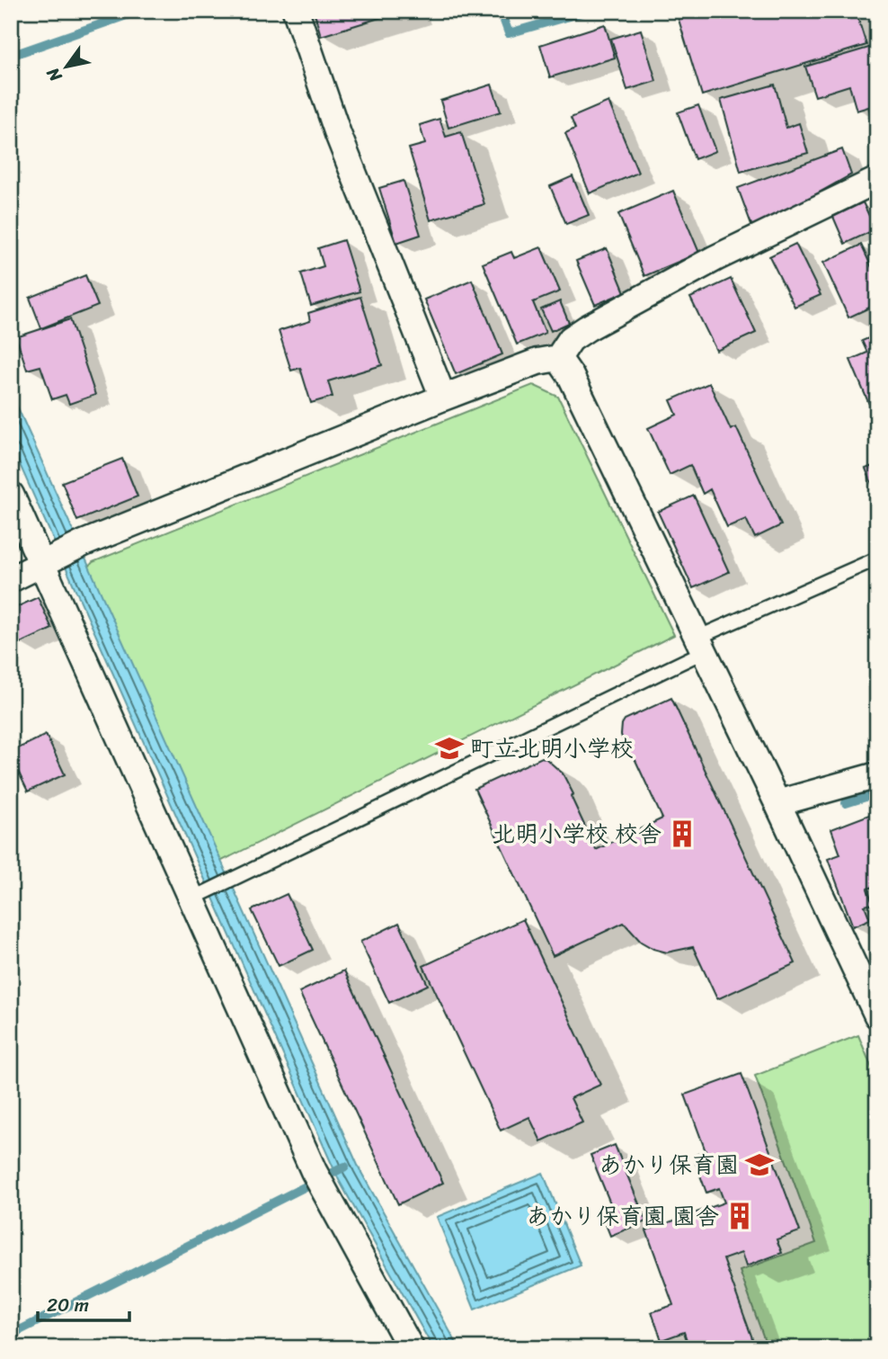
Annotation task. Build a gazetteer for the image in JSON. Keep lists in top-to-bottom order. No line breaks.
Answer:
{"places":{"school or university":["町立北明小学校","あかり保育園"],"building":["北明小学校 校舎","あかり保育園 園舎"]},"scale_bar":"20 m","north":"bottom left"}
